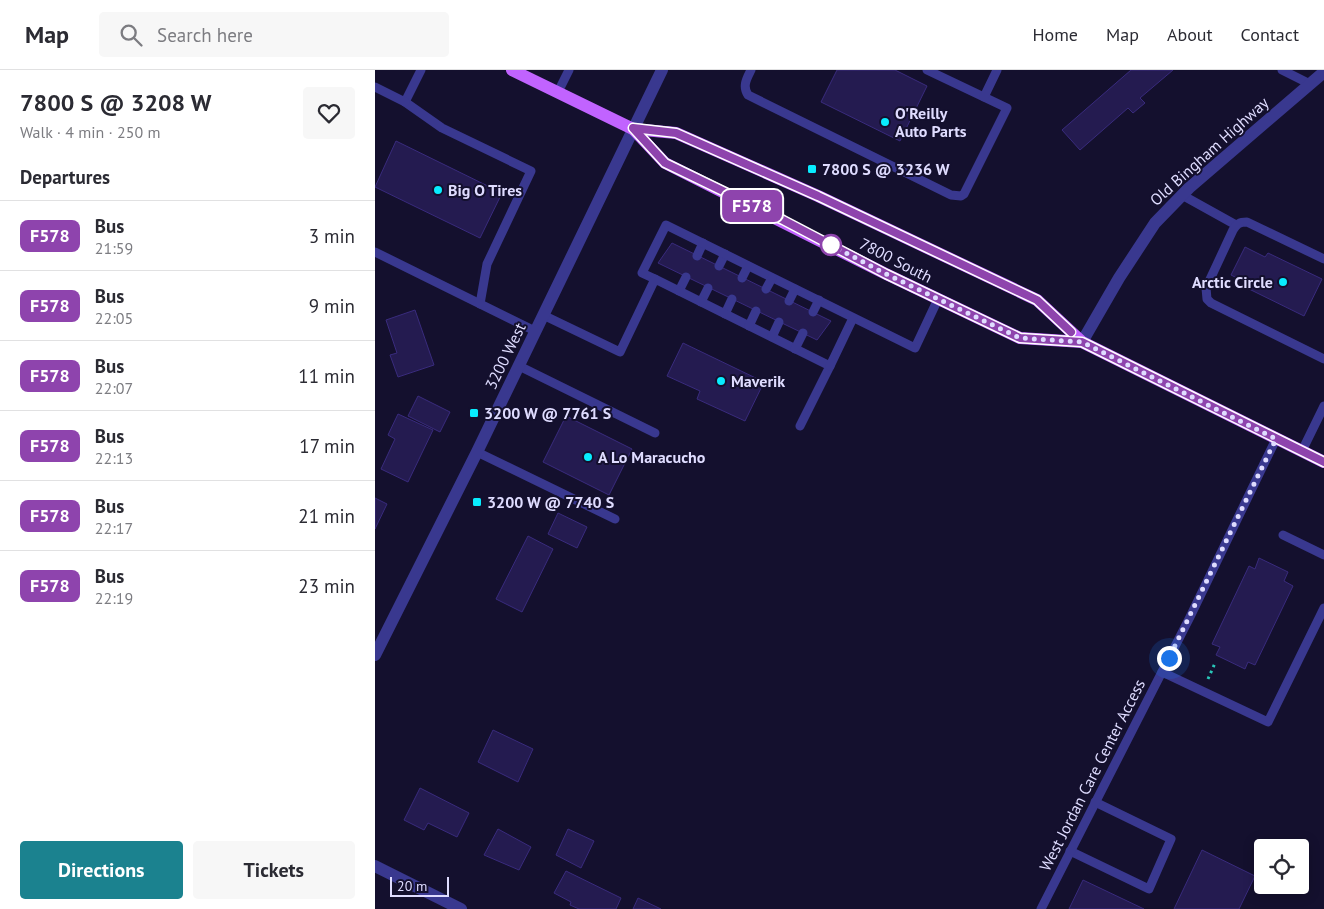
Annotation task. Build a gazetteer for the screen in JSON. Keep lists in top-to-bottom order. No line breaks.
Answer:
{"streets":{"main road":["7800 South"],"street":["Old Bingham Highway","3200 West"],"lane":["West Jordan Care Center Access"]},"crossings":[["Old Bingham Highway","7800 South"],["7800 South","3200 West"],["7800 South","West Jordan Care Center Access"]],"places":{"other":["O'Reilly Auto Parts","Big O Tires","Arctic Circle","Maverik","A Lo Maracucho"],"transit":["7800 S @ 3236 W","3200 W @ 7761 S","3200 W @ 7740 S"]},"lines":["bus line F578"],"scale_bar":"20 m","page":{"header":"Map","search":"Search here","nav":["Home","Map","About","Contact"],"heading":[["7800 S @ 3208 W","Walk · 4 min · 250 m"],"Departures"],"on_map":"F578","list":[{"mark":"F578","name":"Bus","note":"21:59","value":"3 min"},{"mark":"F578","name":"Bus","note":"22:05","value":"9 min"},{"mark":"F578","name":"Bus","note":"22:07","value":"11 min"},{"mark":"F578","name":"Bus","note":"22:13","value":"17 min"},{"mark":"F578","name":"Bus","note":"22:17","value":"21 min"},{"mark":"F578","name":"Bus","note":"22:19","value":"23 min"}],"buttons":["Directions","Tickets"],"scale":"20 m"}}
